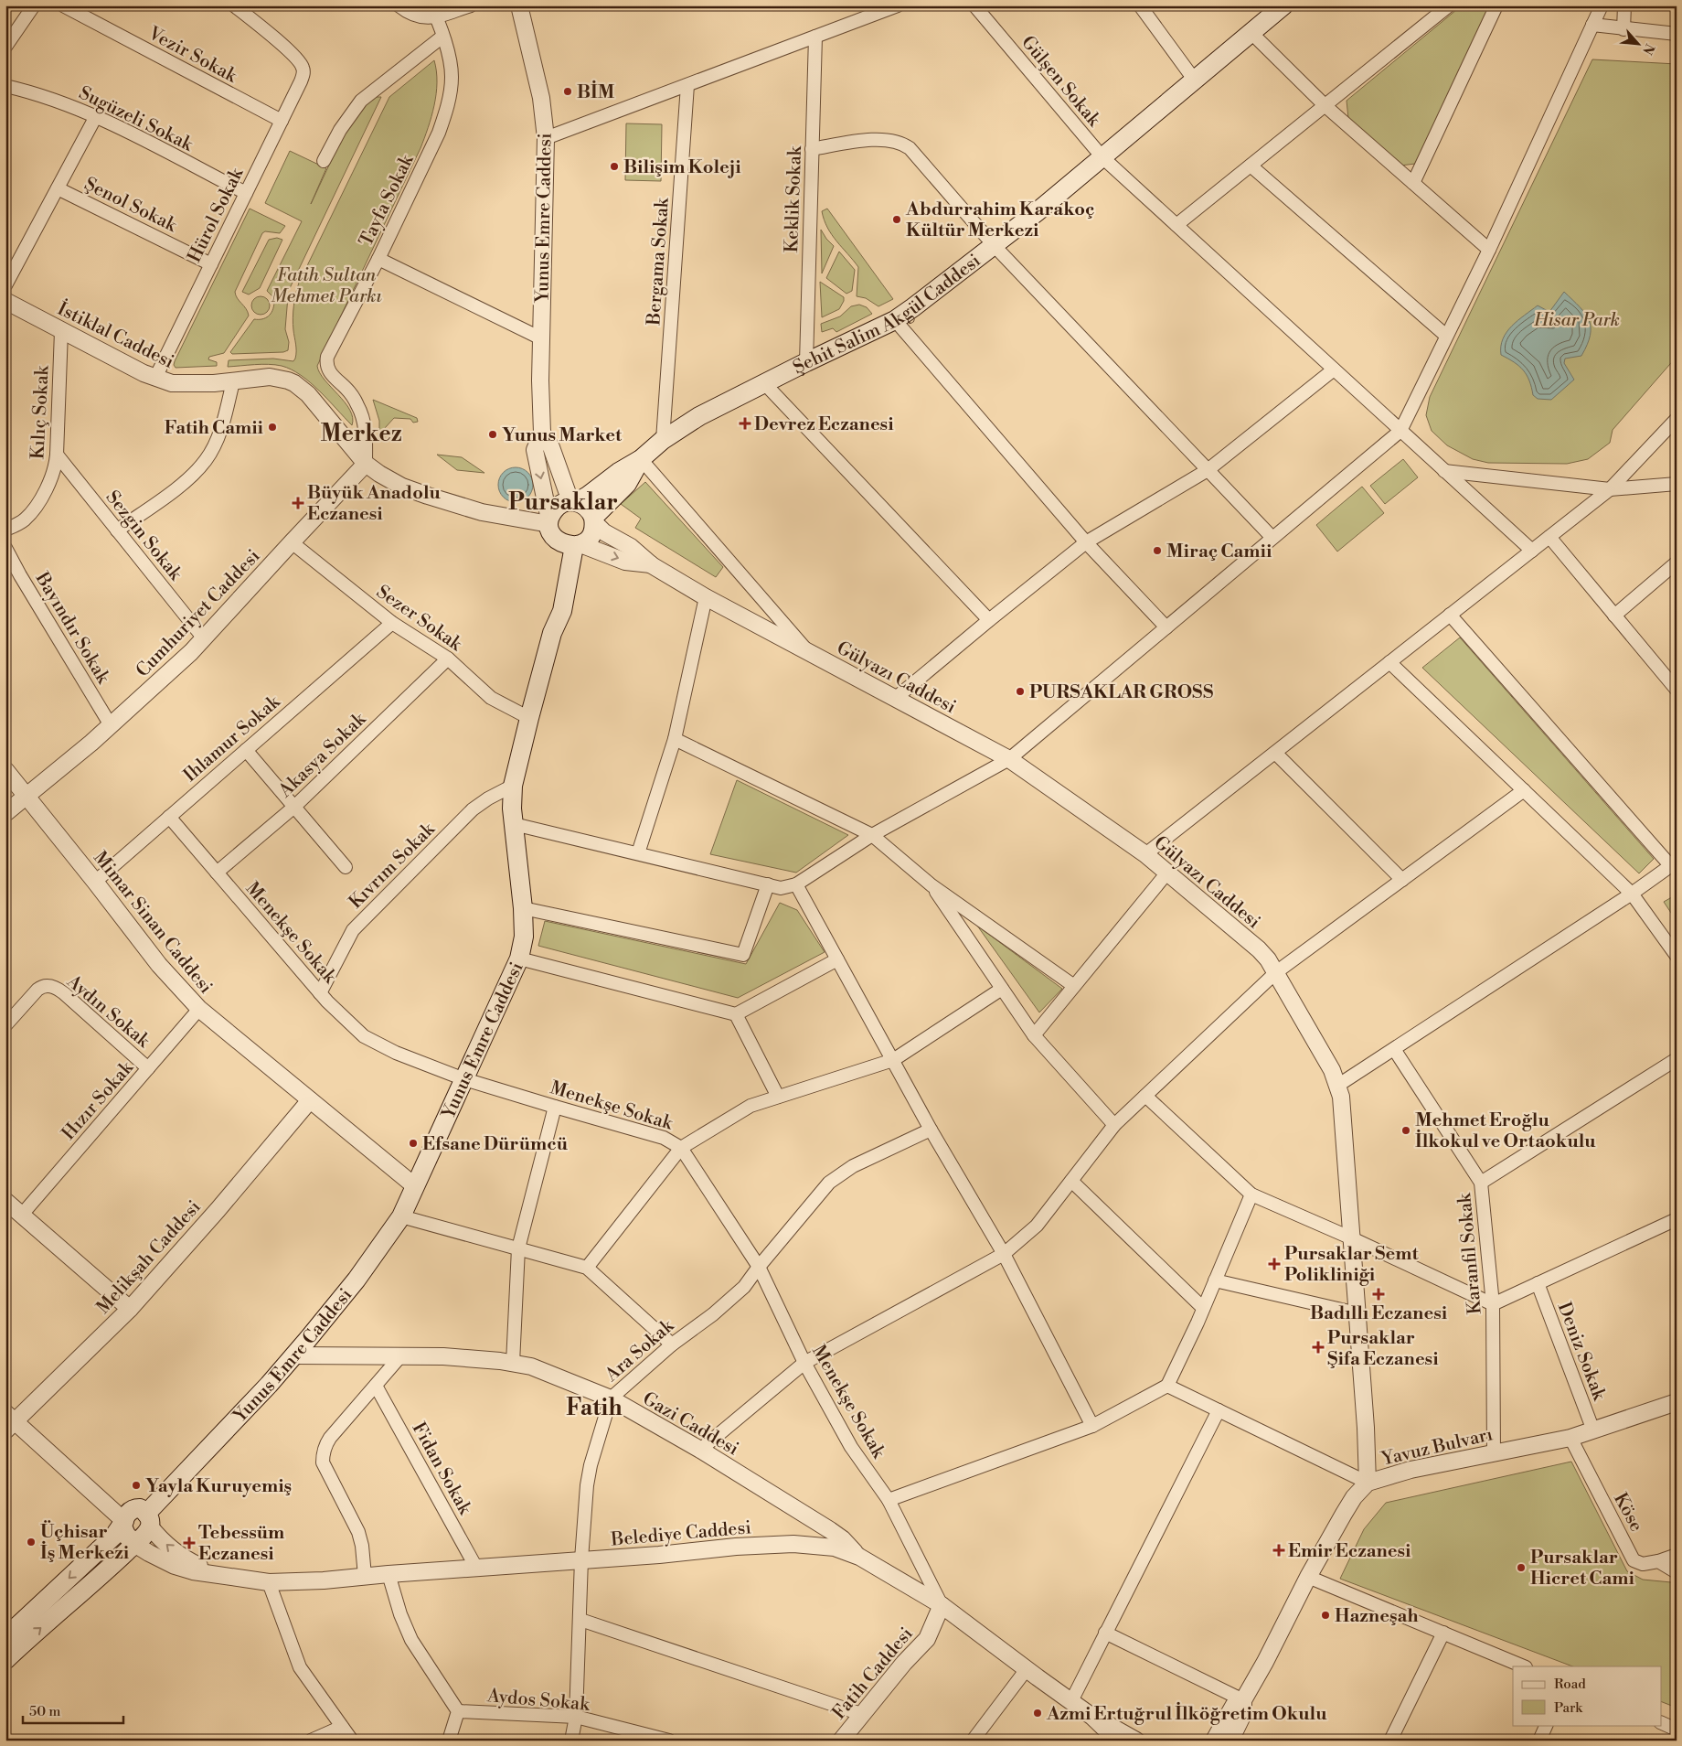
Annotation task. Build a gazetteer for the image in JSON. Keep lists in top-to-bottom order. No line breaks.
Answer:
{"streets":{"main road":["Yunus Emre Caddesi","Şehit Salim Akgül Caddesi"],"street":["Vezir Sokak","Gülşen Sokak","Sugüzeli Sokak","Keklik Sokak","Tayfa Sokak","Şenol Sokak","Hürol Sokak","Bergama Sokak","İstiklal Caddesi","Kılıç Sokak","Sezgin Sokak","Cumhuriyet Caddesi","Sezer Sokak","Bayındır Sokak","Gülyazı Caddesi","Ihlamur Sokak","Akasya Sokak","Kıvrım Sokak","Mimar Sinan Caddesi","Menekşe Sokak","Aydın Sokak","Hızır Sokak","Karanfil Sokak","Melikşah Caddesi","Ara Sokak","Deniz Sokak","Gazi Caddesi","Yavuz Bulvarı","Fidan Sokak","Köse","Belediye Caddesi","Fatih Caddesi","Aydos Sokak"]},"crossings":[["Vezir Sokak","Hürol Sokak"],["Gülşen Sokak","Şehit Salim Akgül Caddesi"],["Sugüzeli Sokak","Hürol Sokak"],["Keklik Sokak","Şehit Salim Akgül Caddesi"],["Tayfa Sokak","İstiklal Caddesi"],["Tayfa Sokak","Cumhuriyet Caddesi"],["Şenol Sokak","Hürol Sokak"],["Hürol Sokak","İstiklal Caddesi"],["Yunus Emre Caddesi","İstiklal Caddesi"],["Yunus Emre Caddesi","Sezer Sokak"],["Yunus Emre Caddesi","Kıvrım Sokak"],["Yunus Emre Caddesi","Mimar Sinan Caddesi"],["Yunus Emre Caddesi","Menekşe Sokak"],["Yunus Emre Caddesi","Gazi Caddesi"],["Yunus Emre Caddesi","Belediye Caddesi"],["Bergama Sokak","Şehit Salim Akgül Caddesi"],["İstiklal Caddesi","Kılıç Sokak"],["İstiklal Caddesi","Cumhuriyet Caddesi"],["Kılıç Sokak","Sezgin Sokak"],["Sezgin Sokak","Cumhuriyet Caddesi"],["Cumhuriyet Caddesi","Sezer Sokak"],["Cumhuriyet Caddesi","Bayındır Sokak"],["Cumhuriyet Caddesi","Mimar Sinan Caddesi"],["Sezer Sokak","Ihlamur Sokak"],["Sezer Sokak","Akasya Sokak"],["Gülyazı Caddesi","Yavuz Bulvarı"],["Ihlamur Sokak","Mimar Sinan Caddesi"],["Ihlamur Sokak","Menekşe Sokak"],["Akasya Sokak","Menekşe Sokak"],["Kıvrım Sokak","Menekşe Sokak"],["Mimar Sinan Caddesi","Hızır Sokak"],["Mimar Sinan Caddesi","Melikşah Caddesi"],["Menekşe Sokak","Ara Sokak"],["Menekşe Sokak","Belediye Caddesi"],["Menekşe Sokak","Fatih Caddesi"],["Aydın Sokak","Hızır Sokak"],["Karanfil Sokak","Yavuz Bulvarı"],["Ara Sokak","Gazi Caddesi"],["Ara Sokak","Belediye Caddesi"],["Ara Sokak","Aydos Sokak"],["Deniz Sokak","Yavuz Bulvarı"],["Gazi Caddesi","Belediye Caddesi"],["Yavuz Bulvarı","Köse"],["Fidan Sokak","Belediye Caddesi"],["Belediye Caddesi","Fatih Caddesi"]],"districts":["Merkez","Pursaklar","Fatih"],"parks":["Fatih Sultan Mehmet Parkı","Hisar Park"],"places":{"other":["BİM","Bilişim Koleji","Abdurrahim Karakoç Kültür Merkezi","Fatih Camii","Yunus Market","Miraç Camii","PURSAKLAR GROSS","Mehmet Eroğlu İlkokul ve Ortaokulu","Efsane Dürümcü","Yayla Kuruyemiş","Üçhisar İş Merkezi","Pursaklar Hicret Cami","Hazneşah","Azmi Ertuğrul İlköğretim Okulu"],"health":["Devrez Eczanesi","Büyük Anadolu Eczanesi","Pursaklar Semt Polikliniği","Badıllı Eczanesi","Pursaklar Şifa Eczanesi","Tebessüm Eczanesi","Emir Eczanesi"]},"legend":["Road","Park"],"scale_bar":"50 m","north":"bottom right"}
